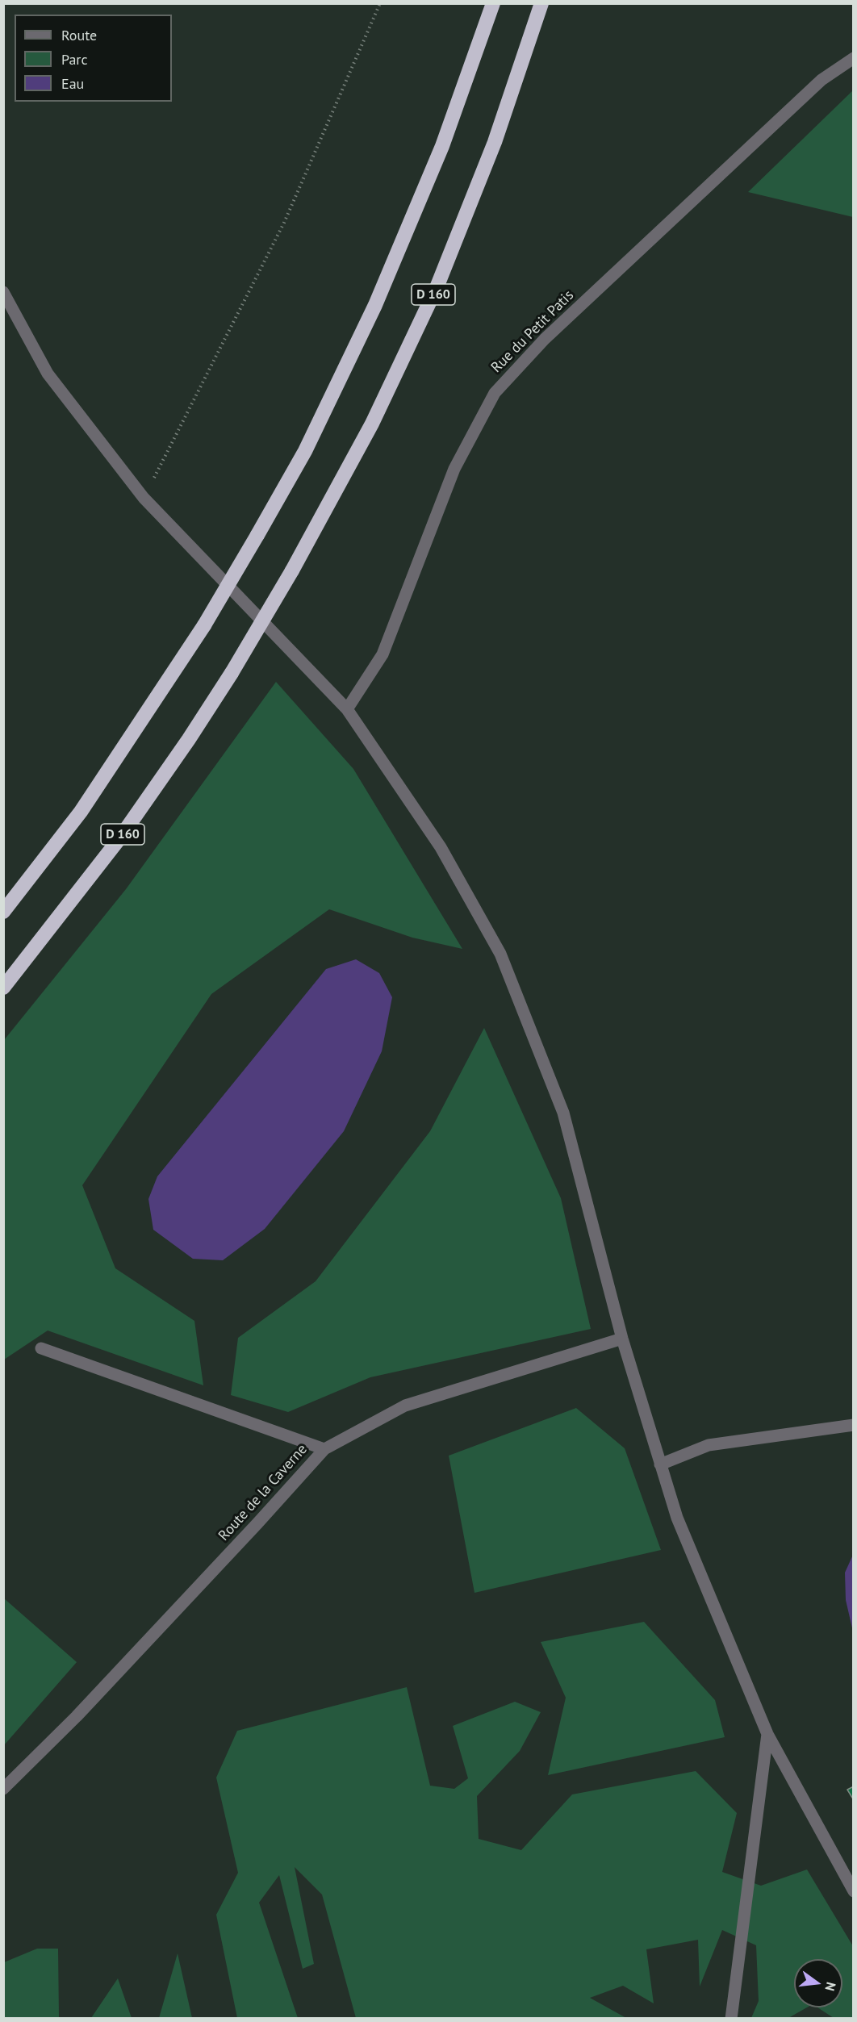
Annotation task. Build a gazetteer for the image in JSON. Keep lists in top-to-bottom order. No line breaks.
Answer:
{"streets":{"highway":["D 160"],"street":["Rue du Petit Patis","Route de la Caverne"]},"legend":["Route","Parc","Eau"],"north":"right"}
